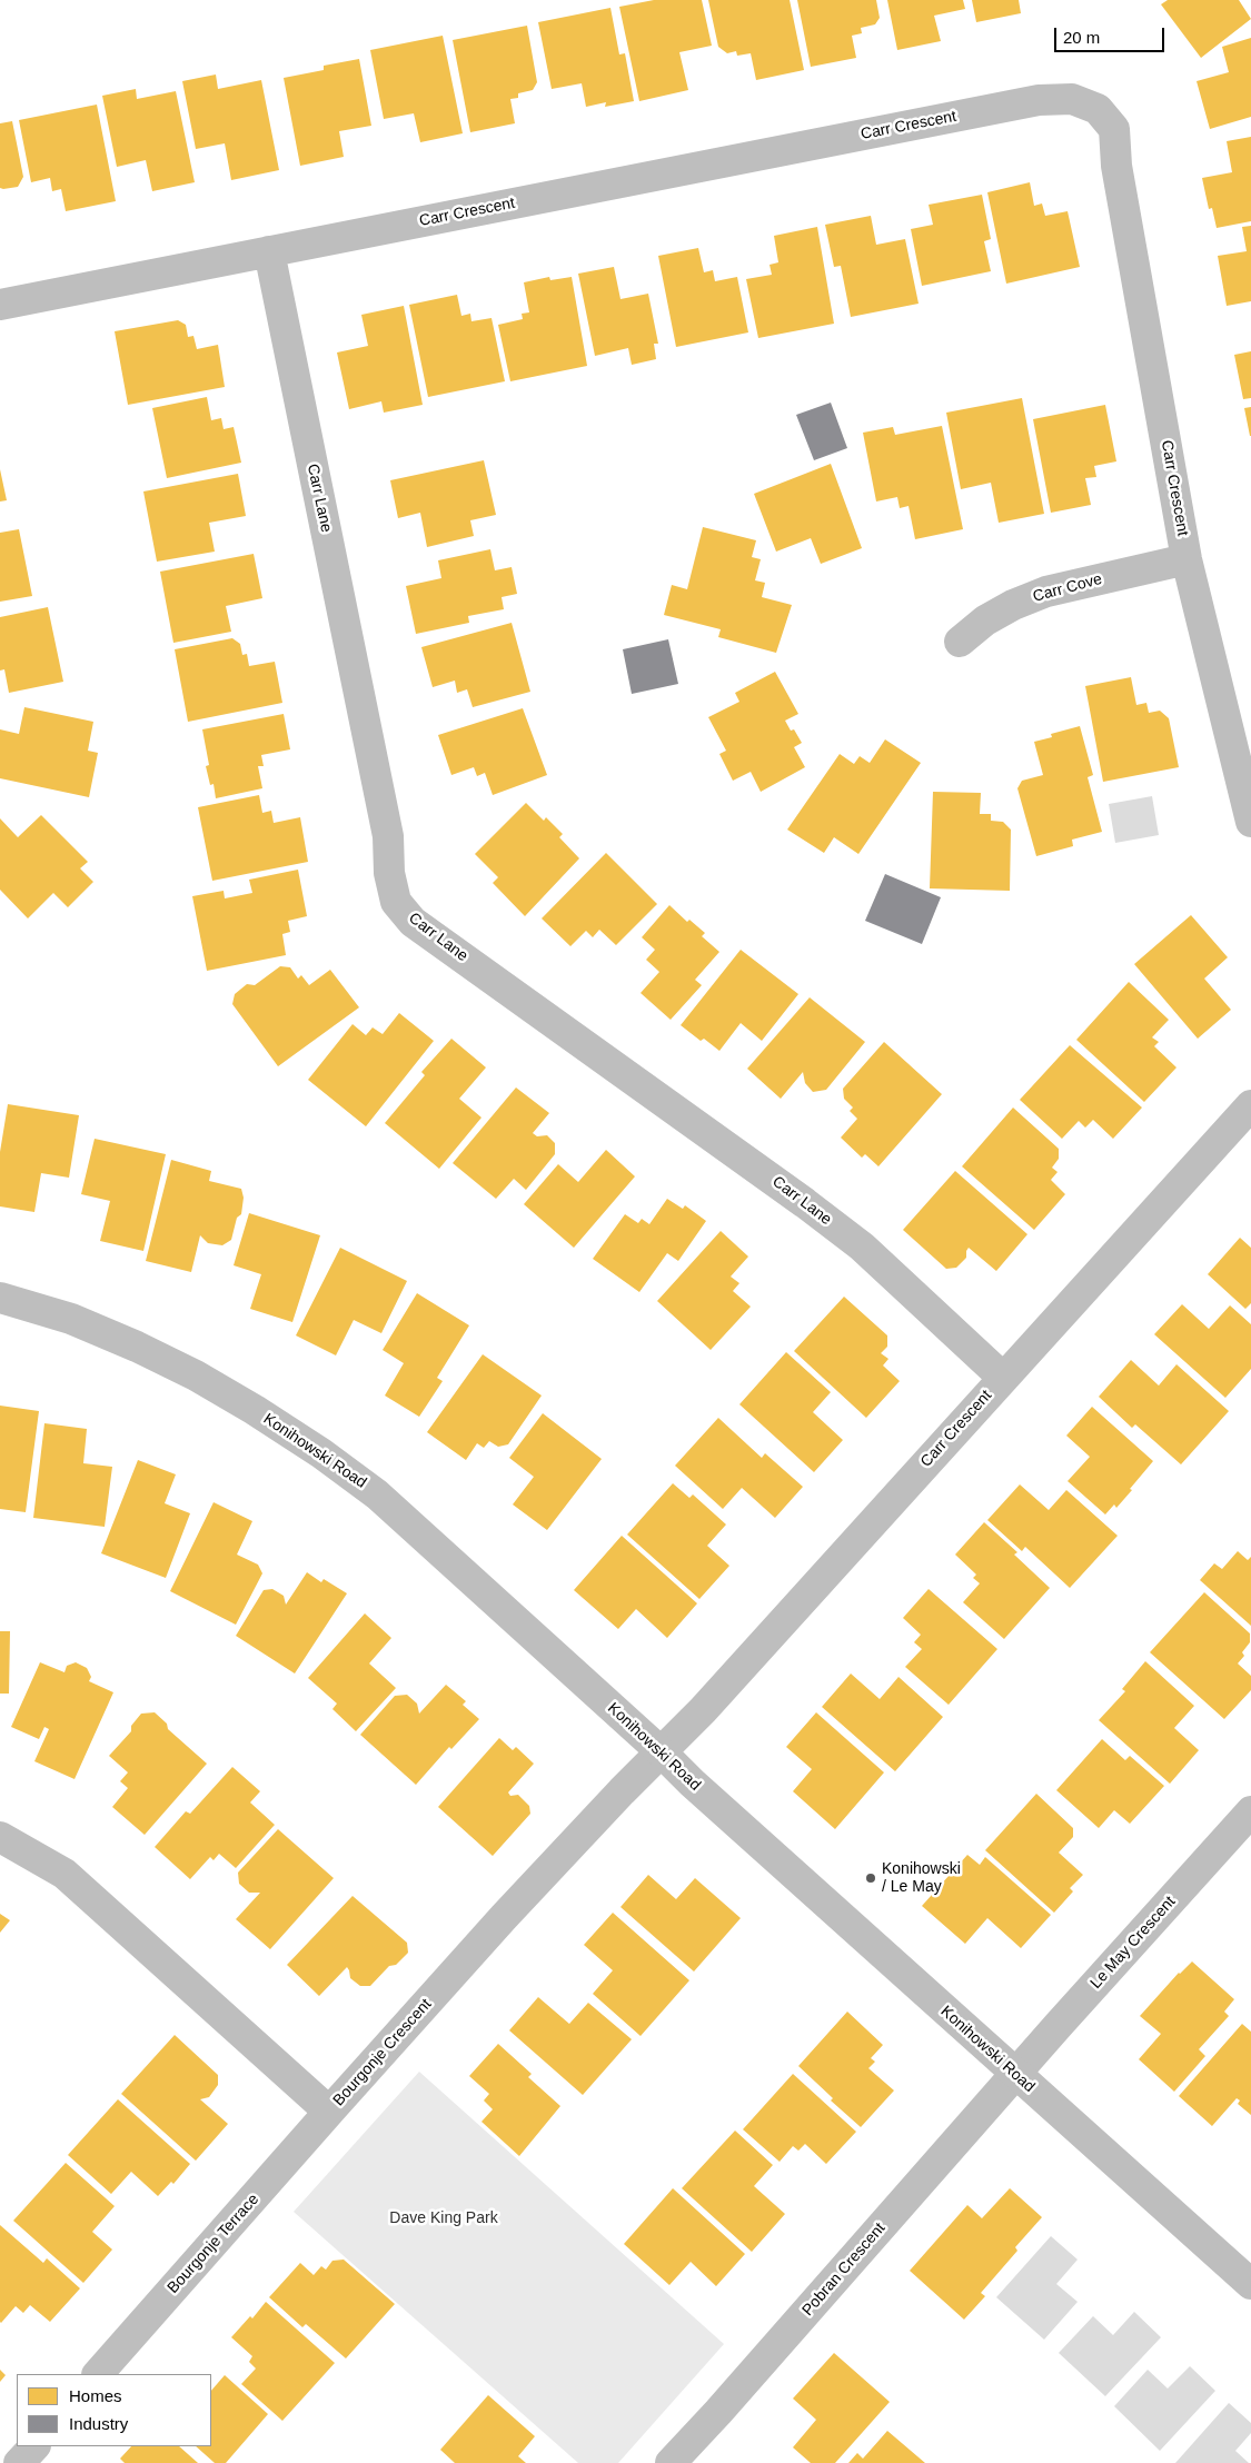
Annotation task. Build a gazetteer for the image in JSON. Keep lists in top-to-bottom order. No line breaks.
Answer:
{"streets":{"street":["Carr Crescent","Carr Lane","Carr Cove","Konihowski Road","Le May Crescent","Bourgonje Crescent","Bourgonje Terrace","Pobran Crescent"]},"crossings":[["Carr Crescent","Carr Lane"],["Carr Crescent","Carr Cove"],["Carr Crescent","Konihowski Road"],["Carr Crescent","Bourgonje Crescent"],["Konihowski Road","Le May Crescent"],["Konihowski Road","Bourgonje Crescent"],["Konihowski Road","Pobran Crescent"],["Le May Crescent","Pobran Crescent"],["Bourgonje Crescent","Bourgonje Terrace"]],"parks":["Dave King Park"],"places":["Konihowski / Le May"],"legend":["Homes","Industry"],"scale_bar":"20 m"}
